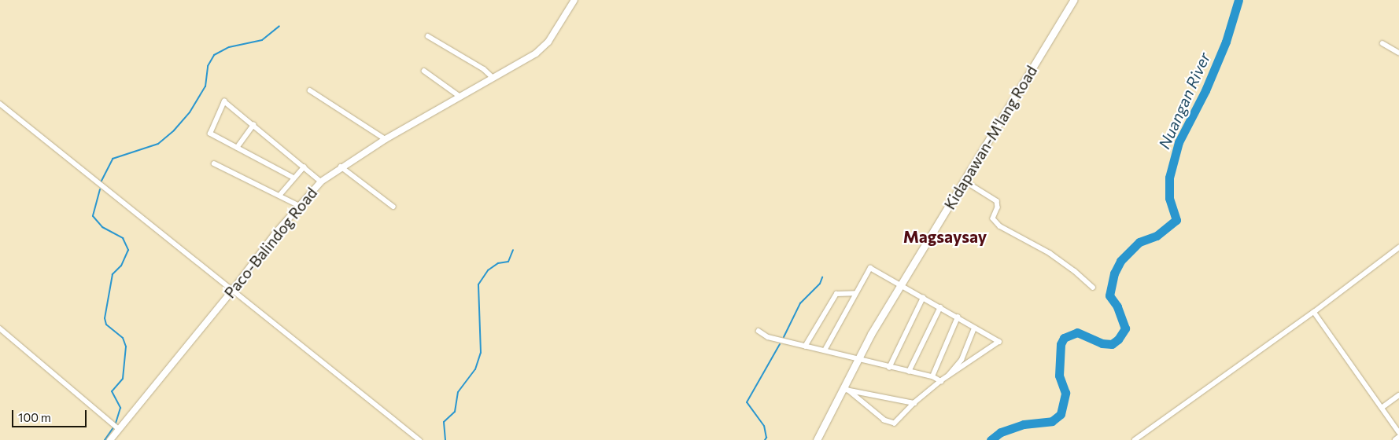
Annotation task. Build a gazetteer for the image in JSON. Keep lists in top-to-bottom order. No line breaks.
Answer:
{"streets":{"main road":["Kidapawan-M'lang Road"],"street":["Paco-Balindog Road"]},"districts":["Magsaysay"],"water":["Nuangan River"],"scale_bar":"100 m"}
